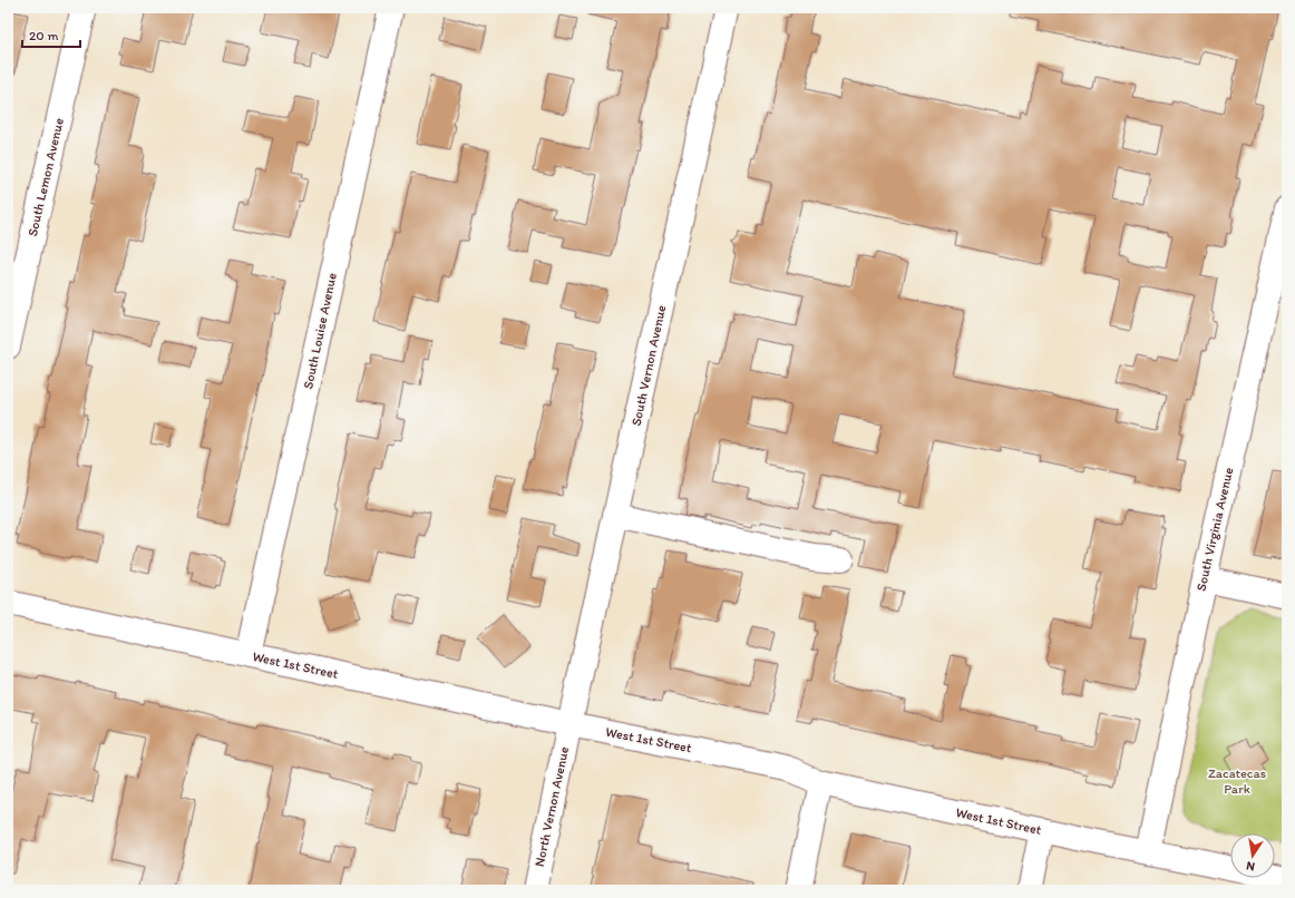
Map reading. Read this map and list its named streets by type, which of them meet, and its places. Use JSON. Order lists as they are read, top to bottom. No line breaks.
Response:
{"streets":{"street":["South Lemon Avenue","South Louise Avenue","South Vernon Avenue","South Virginia Avenue","West 1st Street","North Vernon Avenue"]},"crossings":[["South Louise Avenue","West 1st Street"],["South Vernon Avenue","West 1st Street"],["South Vernon Avenue","North Vernon Avenue"],["South Virginia Avenue","West 1st Street"],["West 1st Street","North Vernon Avenue"]],"parks":["Zacatecas Park"],"scale_bar":"20 m","north":"bottom"}
